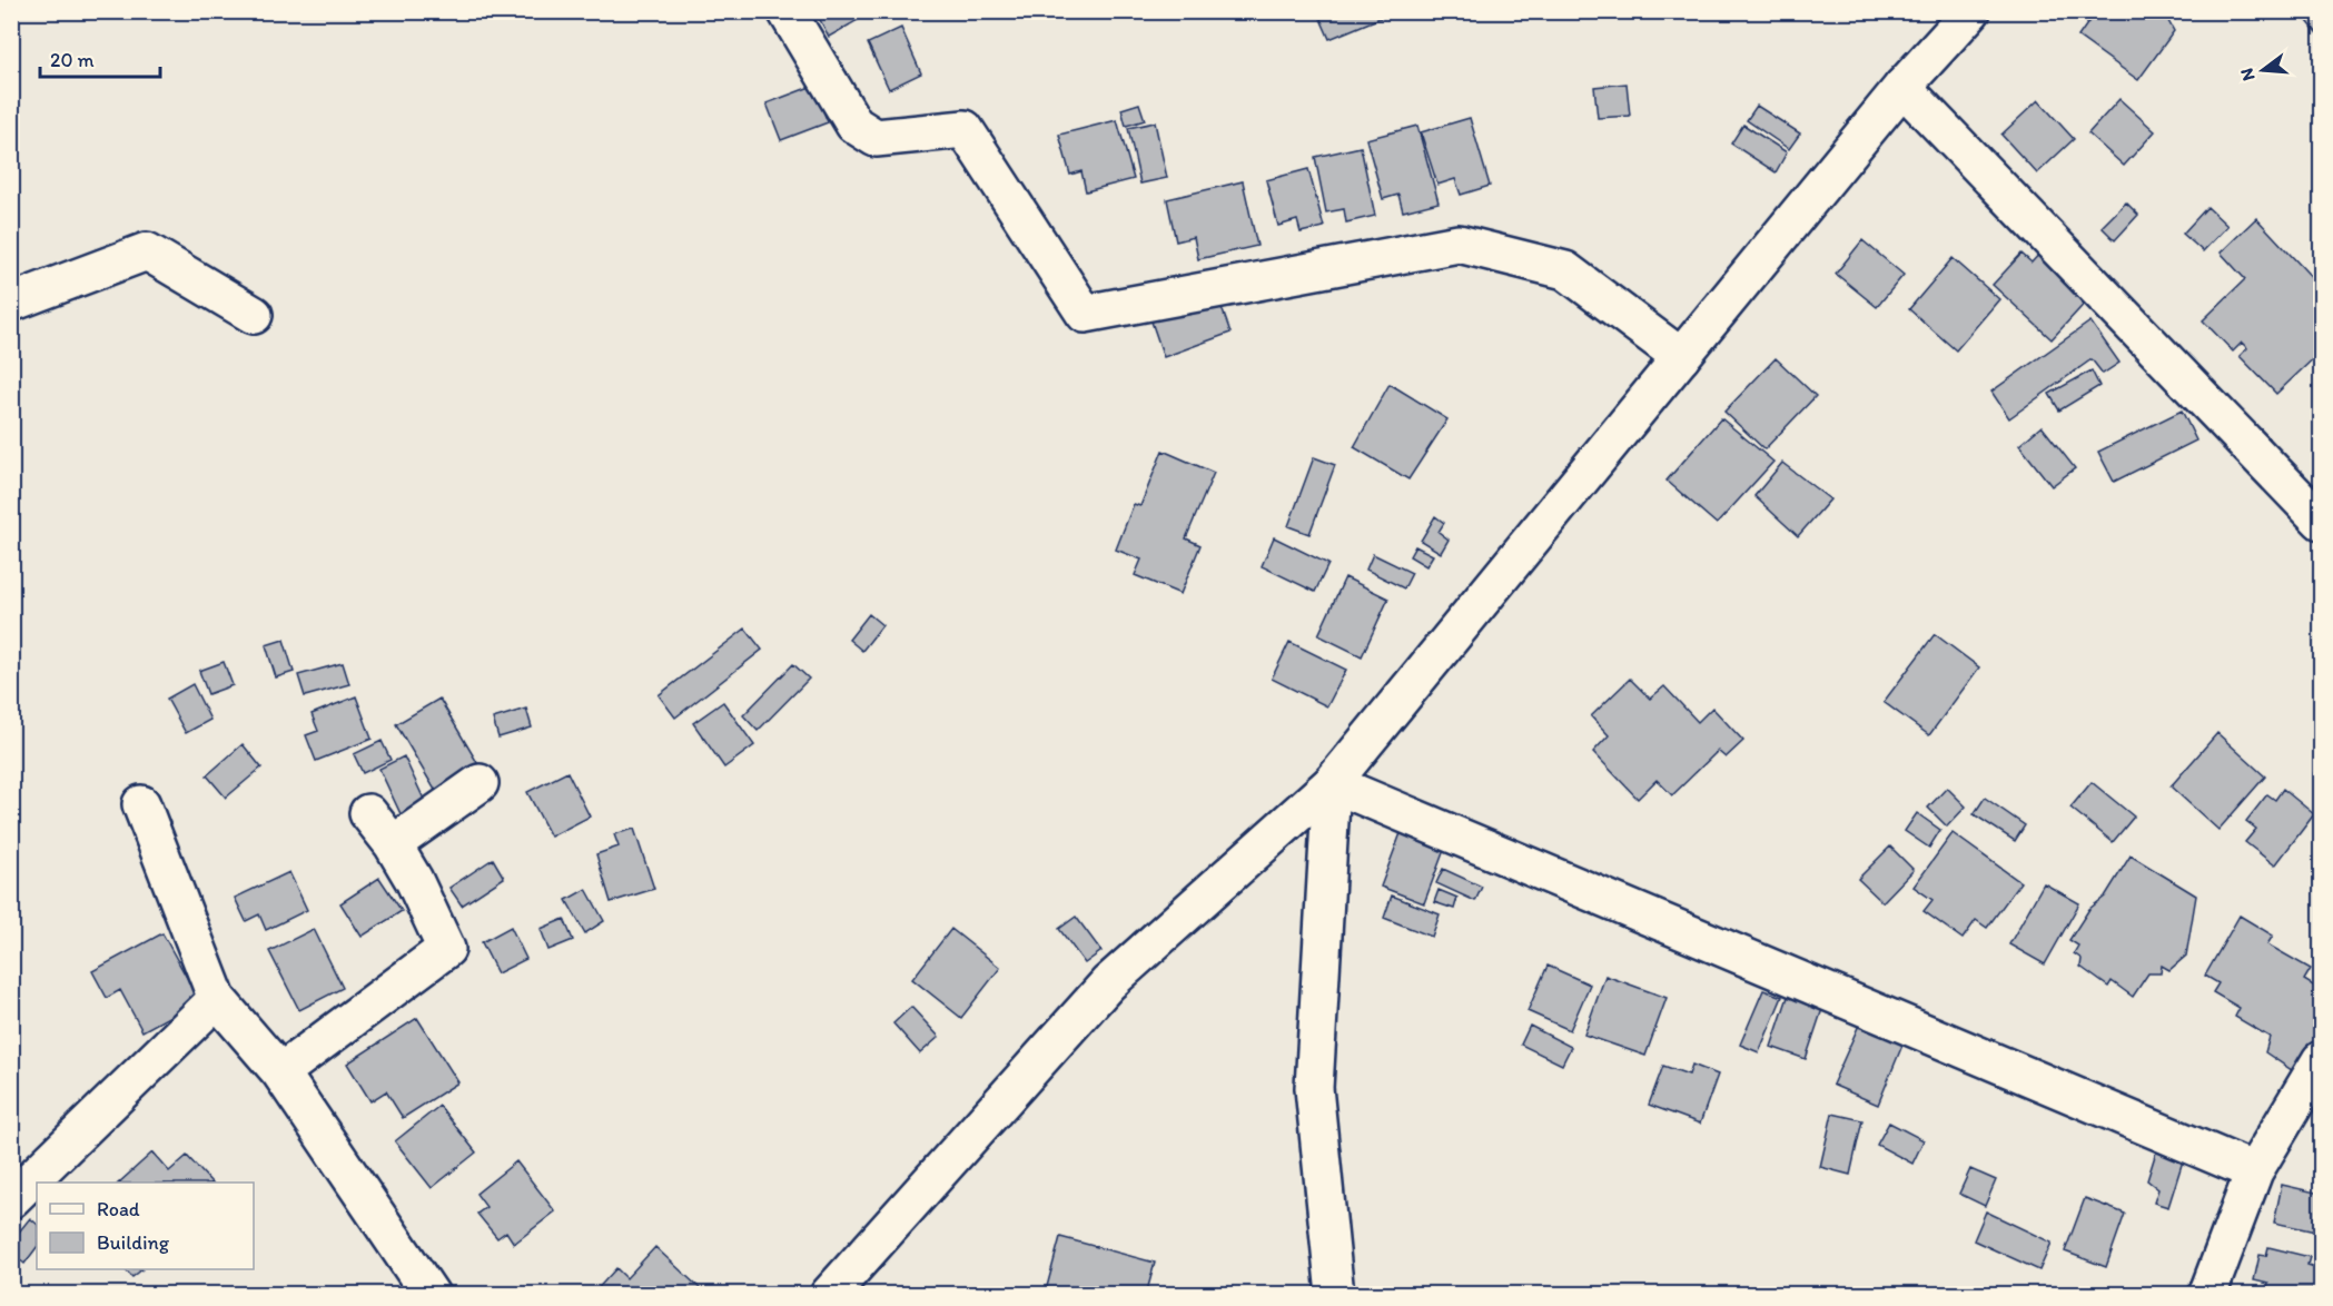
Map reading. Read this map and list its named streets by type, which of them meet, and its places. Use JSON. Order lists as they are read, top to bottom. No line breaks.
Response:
{"legend":["Road","Building"],"scale_bar":"20 m","north":"left"}
